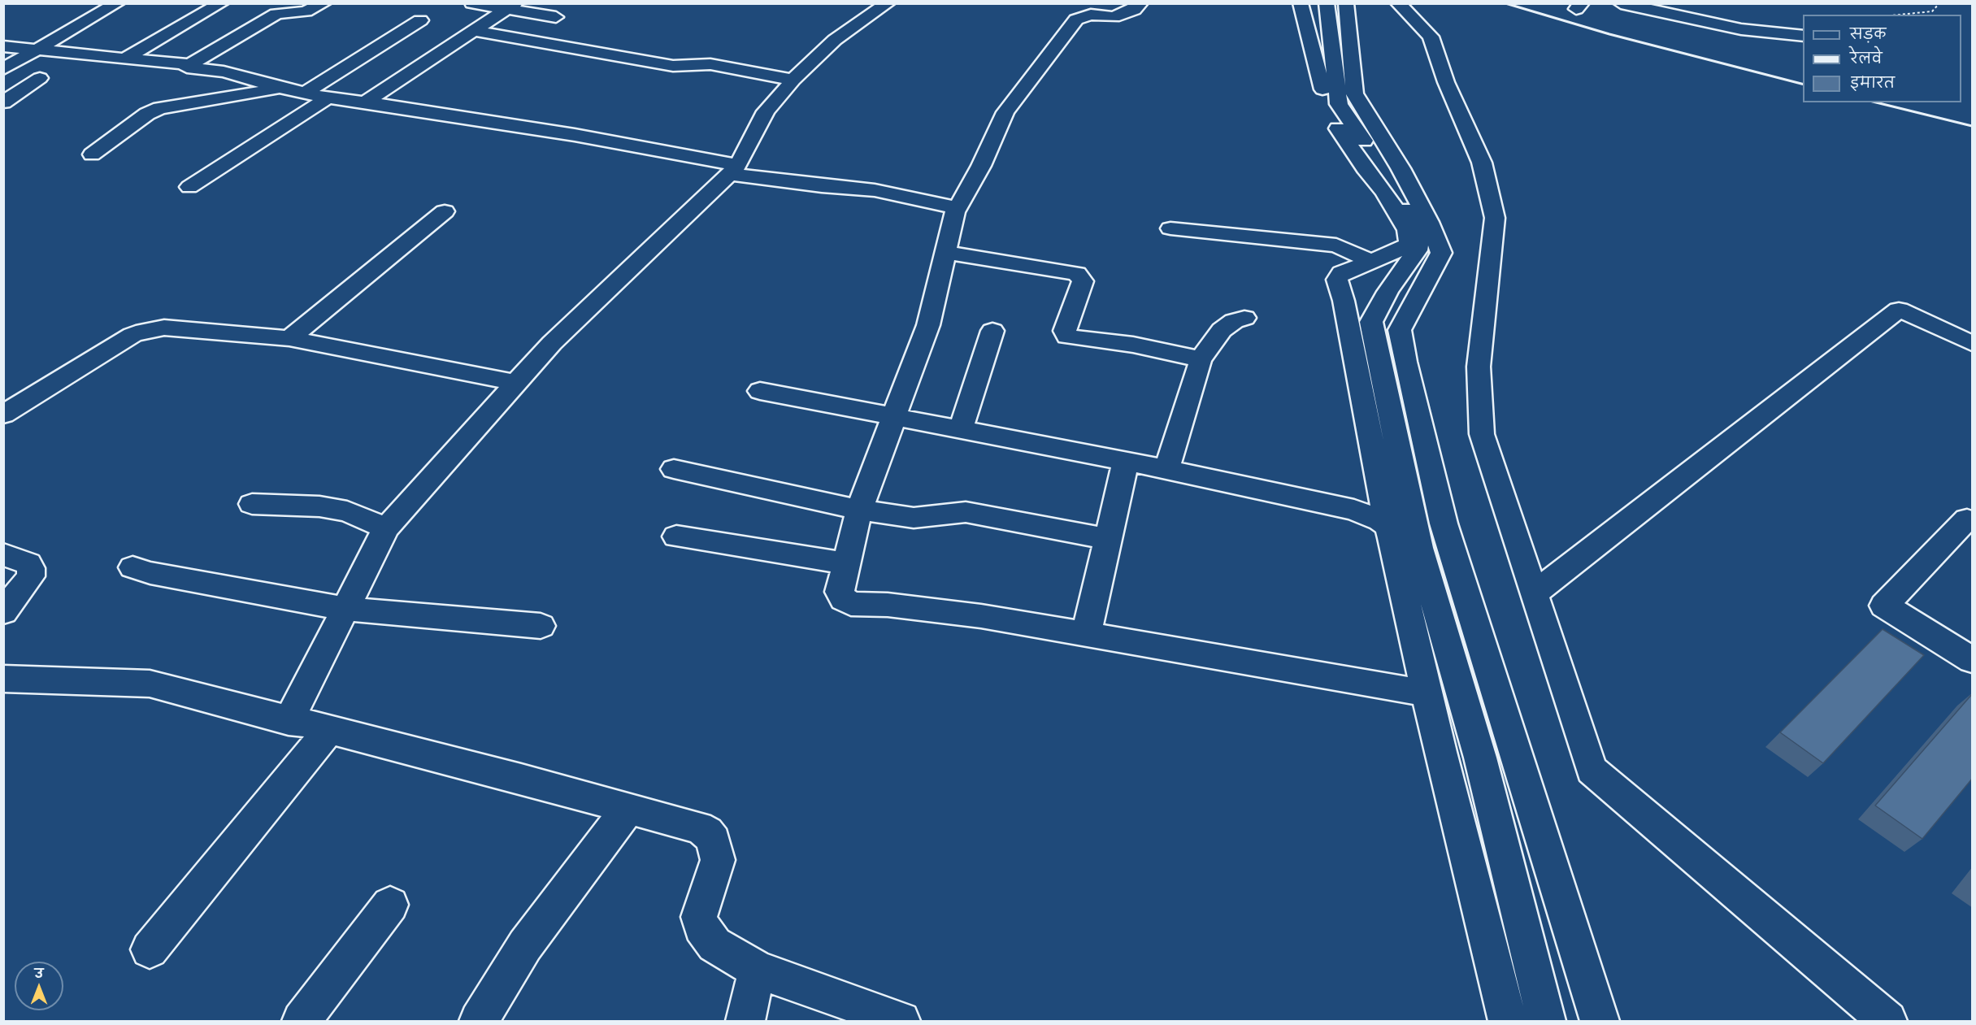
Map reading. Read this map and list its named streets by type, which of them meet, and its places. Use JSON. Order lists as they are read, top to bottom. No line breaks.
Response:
{"legend":["सड़क","रेलवे","इमारत"],"north":"top"}
